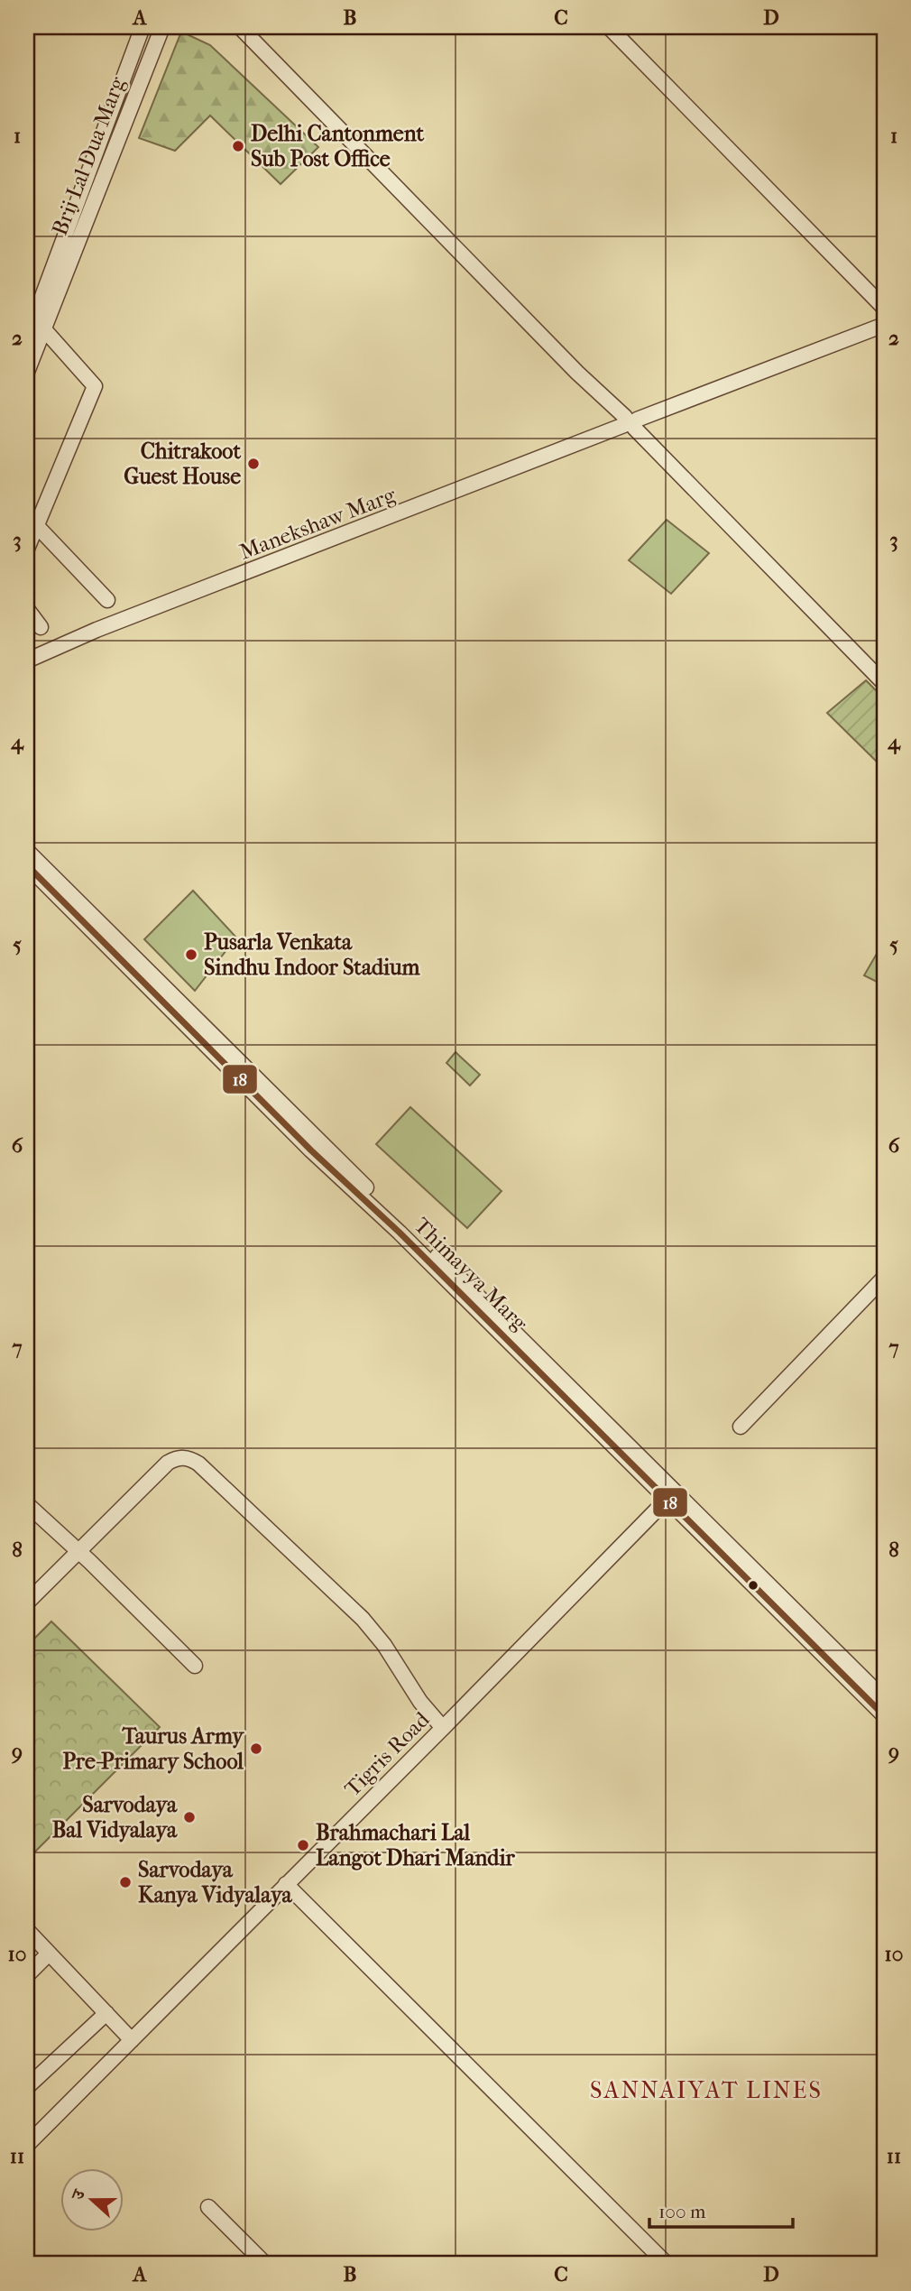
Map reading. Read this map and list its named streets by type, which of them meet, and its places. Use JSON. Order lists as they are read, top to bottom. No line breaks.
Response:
{"streets":{"street":["Brij Lal Dua Marg","Manekshaw Marg","Thimayya Marg","Tigris Road"]},"crossings":[["Thimayya Marg","Tigris Road"]],"districts":["SANNAIYAT LINES"],"places":["Delhi Cantonment Sub Post Office","Chitrakoot Guest House","Pusarla Venkata Sindhu Indoor Stadium","Taurus Army Pre-Primary School","Sarvodaya Bal Vidyalaya","Brahmachari Lal Langot Dhari Mandir","Sarvodaya Kanya Vidyalaya"],"lines":["transit line 18"],"scale_bar":"100 m","north":"left","grid":{"columns":["A","B","C","D"],"rows":["1","2","3","4","5","6","7","8","9","10","11"]}}
